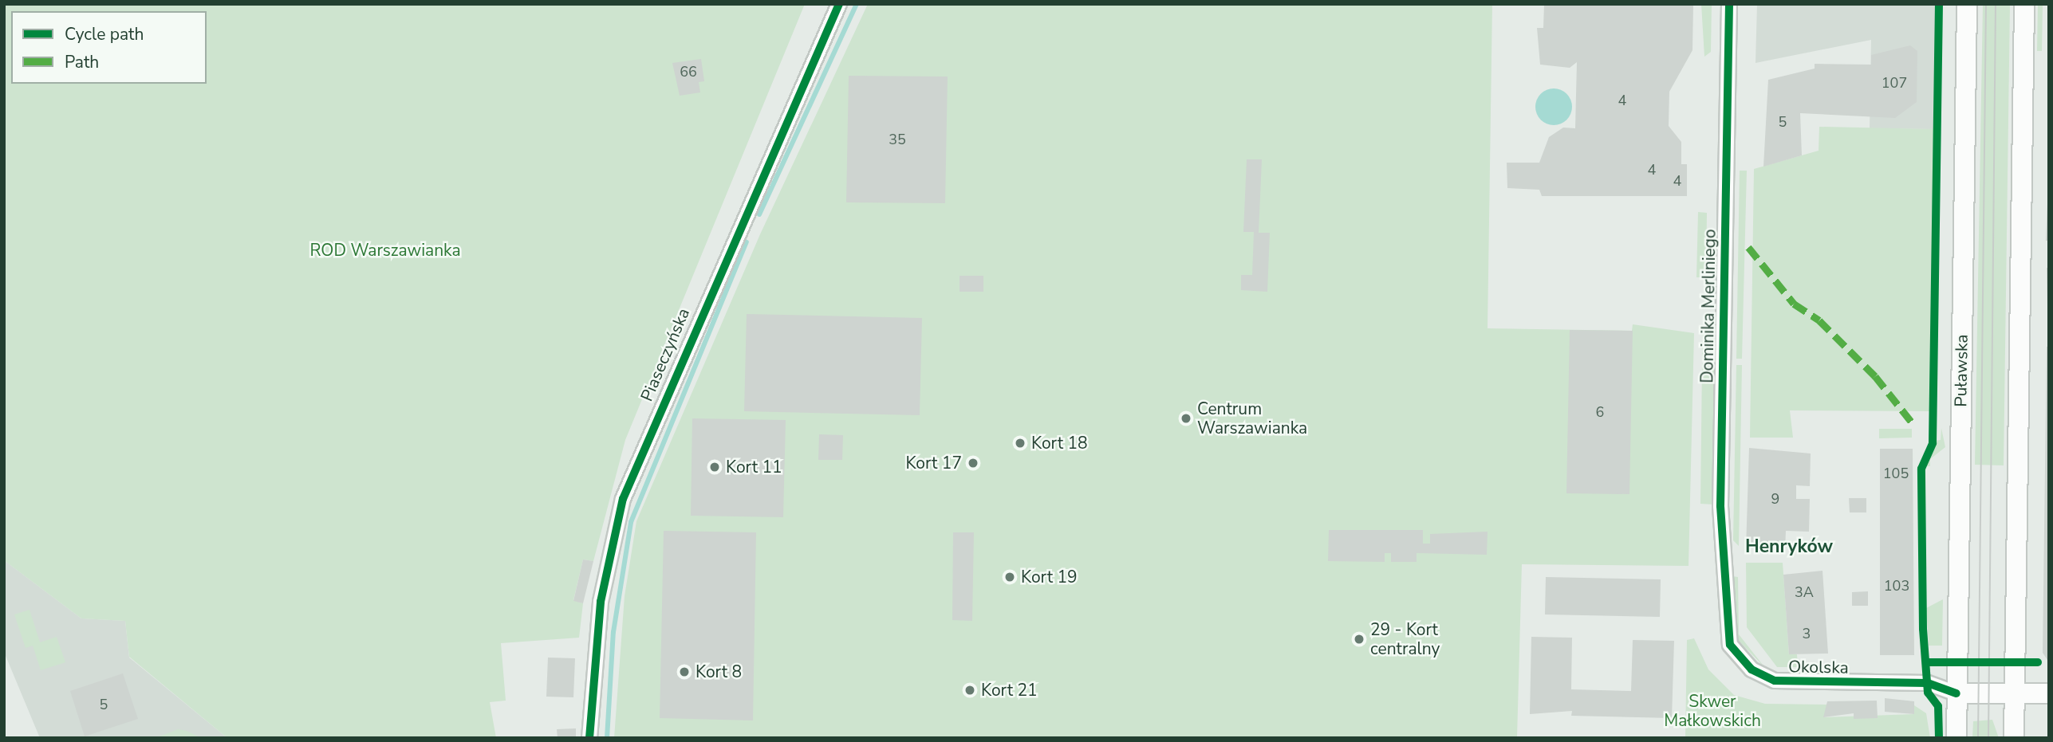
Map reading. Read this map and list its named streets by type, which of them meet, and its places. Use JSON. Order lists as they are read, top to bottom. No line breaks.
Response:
{"streets":{"main road":["Puławska"],"street":["Dominika Merliniego","Piaseczyńska","Okolska"]},"crossings":[["Dominika Merliniego","Okolska"],["Puławska","Okolska"]],"districts":["Henryków"],"parks":["ROD Warszawianka","Skwer Małkowskich"],"places":["Centrum Warszawianka","Kort 18","Kort 17","Kort 11","Kort 19","29 - Kort centralny","Kort 8","Kort 21"],"house_numbers":["66","107","4","5","35","4","4","6","105","9","103","3A","3","5"],"legend":["Cycle path","Path"]}
